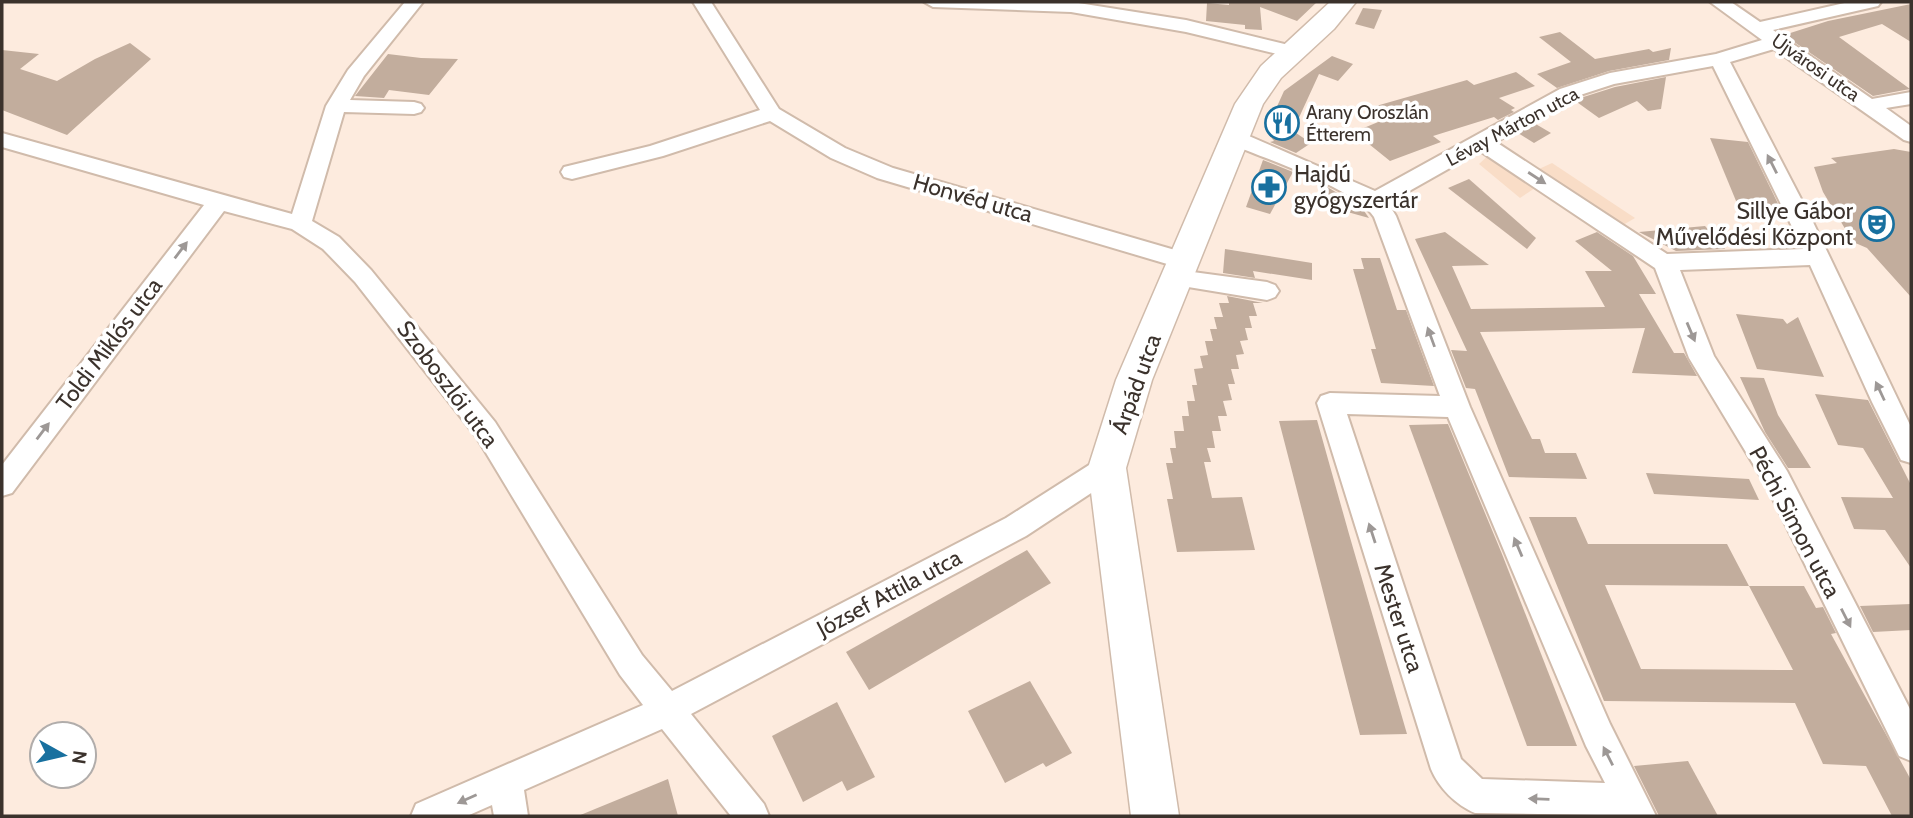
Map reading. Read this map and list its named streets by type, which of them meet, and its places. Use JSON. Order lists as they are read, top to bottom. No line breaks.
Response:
{"streets":{"street":["Újvárosi utca","Lévay Márton utca","Honvéd utca","Toldi Miklós utca","Szoboszlói utca","Árpád utca","Péchi Simon utca","József Attila utca","Mester utca"]},"crossings":[["Újvárosi utca","Lévay Márton utca"],["Lévay Márton utca","Mester utca"],["Honvéd utca","Árpád utca"],["Toldi Miklós utca","Szoboszlói utca"],["Szoboszlói utca","József Attila utca"],["Árpád utca","József Attila utca"]],"one_way":["Toldi Miklós utca","Mester utca"],"places":{"restaurant":["Arany Oroszlán Étterem"],"pharmacy":["Hajdú gyógyszertár"],"theatre":["Sillye Gábor Művelődési Központ"]},"north":"right"}
